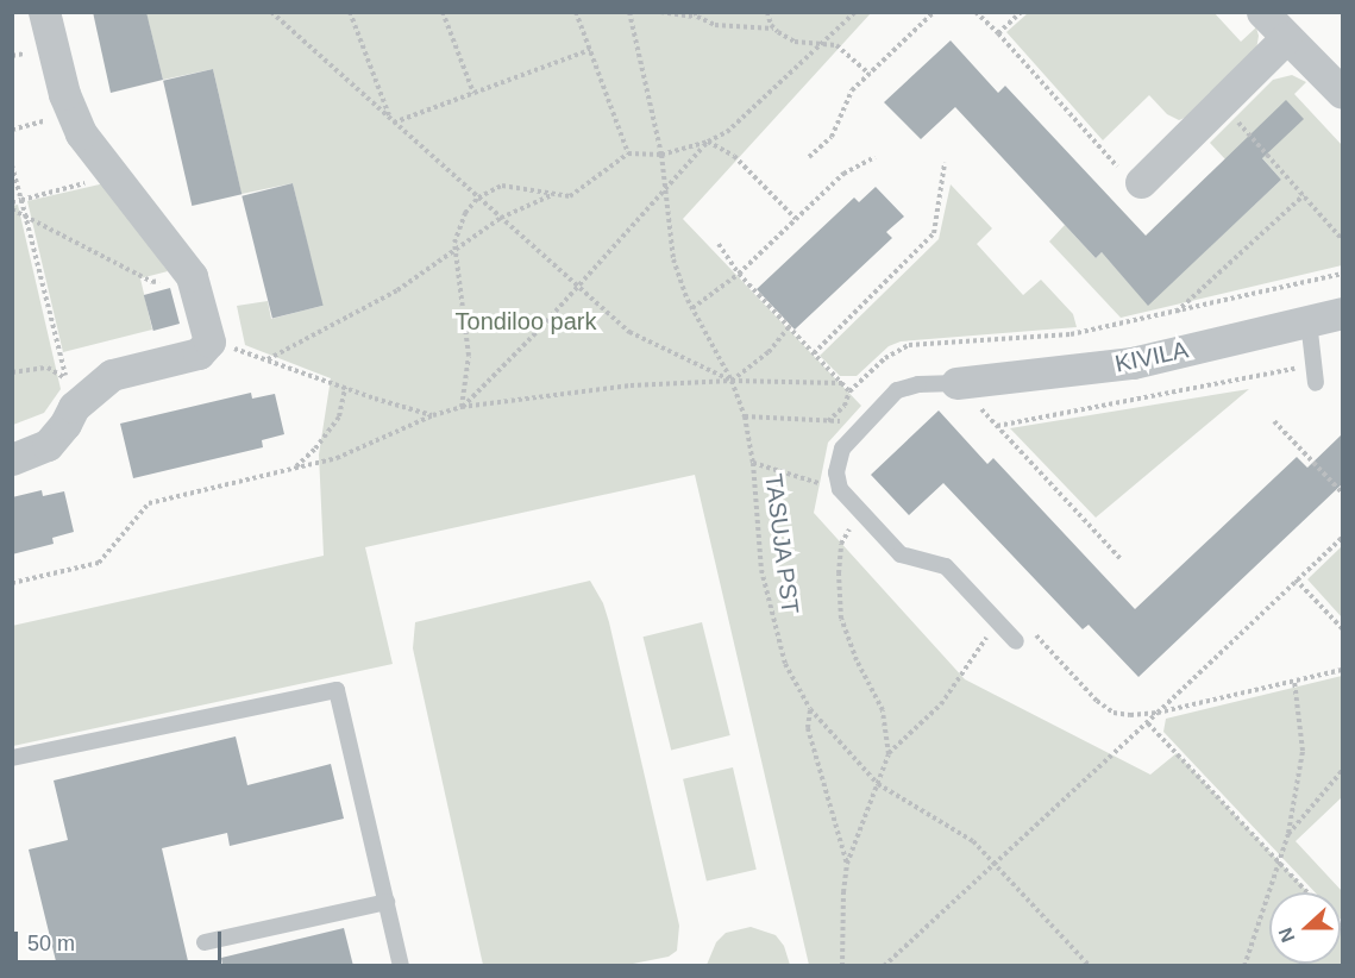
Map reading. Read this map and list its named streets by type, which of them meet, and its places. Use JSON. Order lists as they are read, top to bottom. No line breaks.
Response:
{"streets":{"street":["KIVILA"],"path":["TASUJA PST"]},"parks":["Tondiloo park"],"scale_bar":"50 m","north":"left"}
